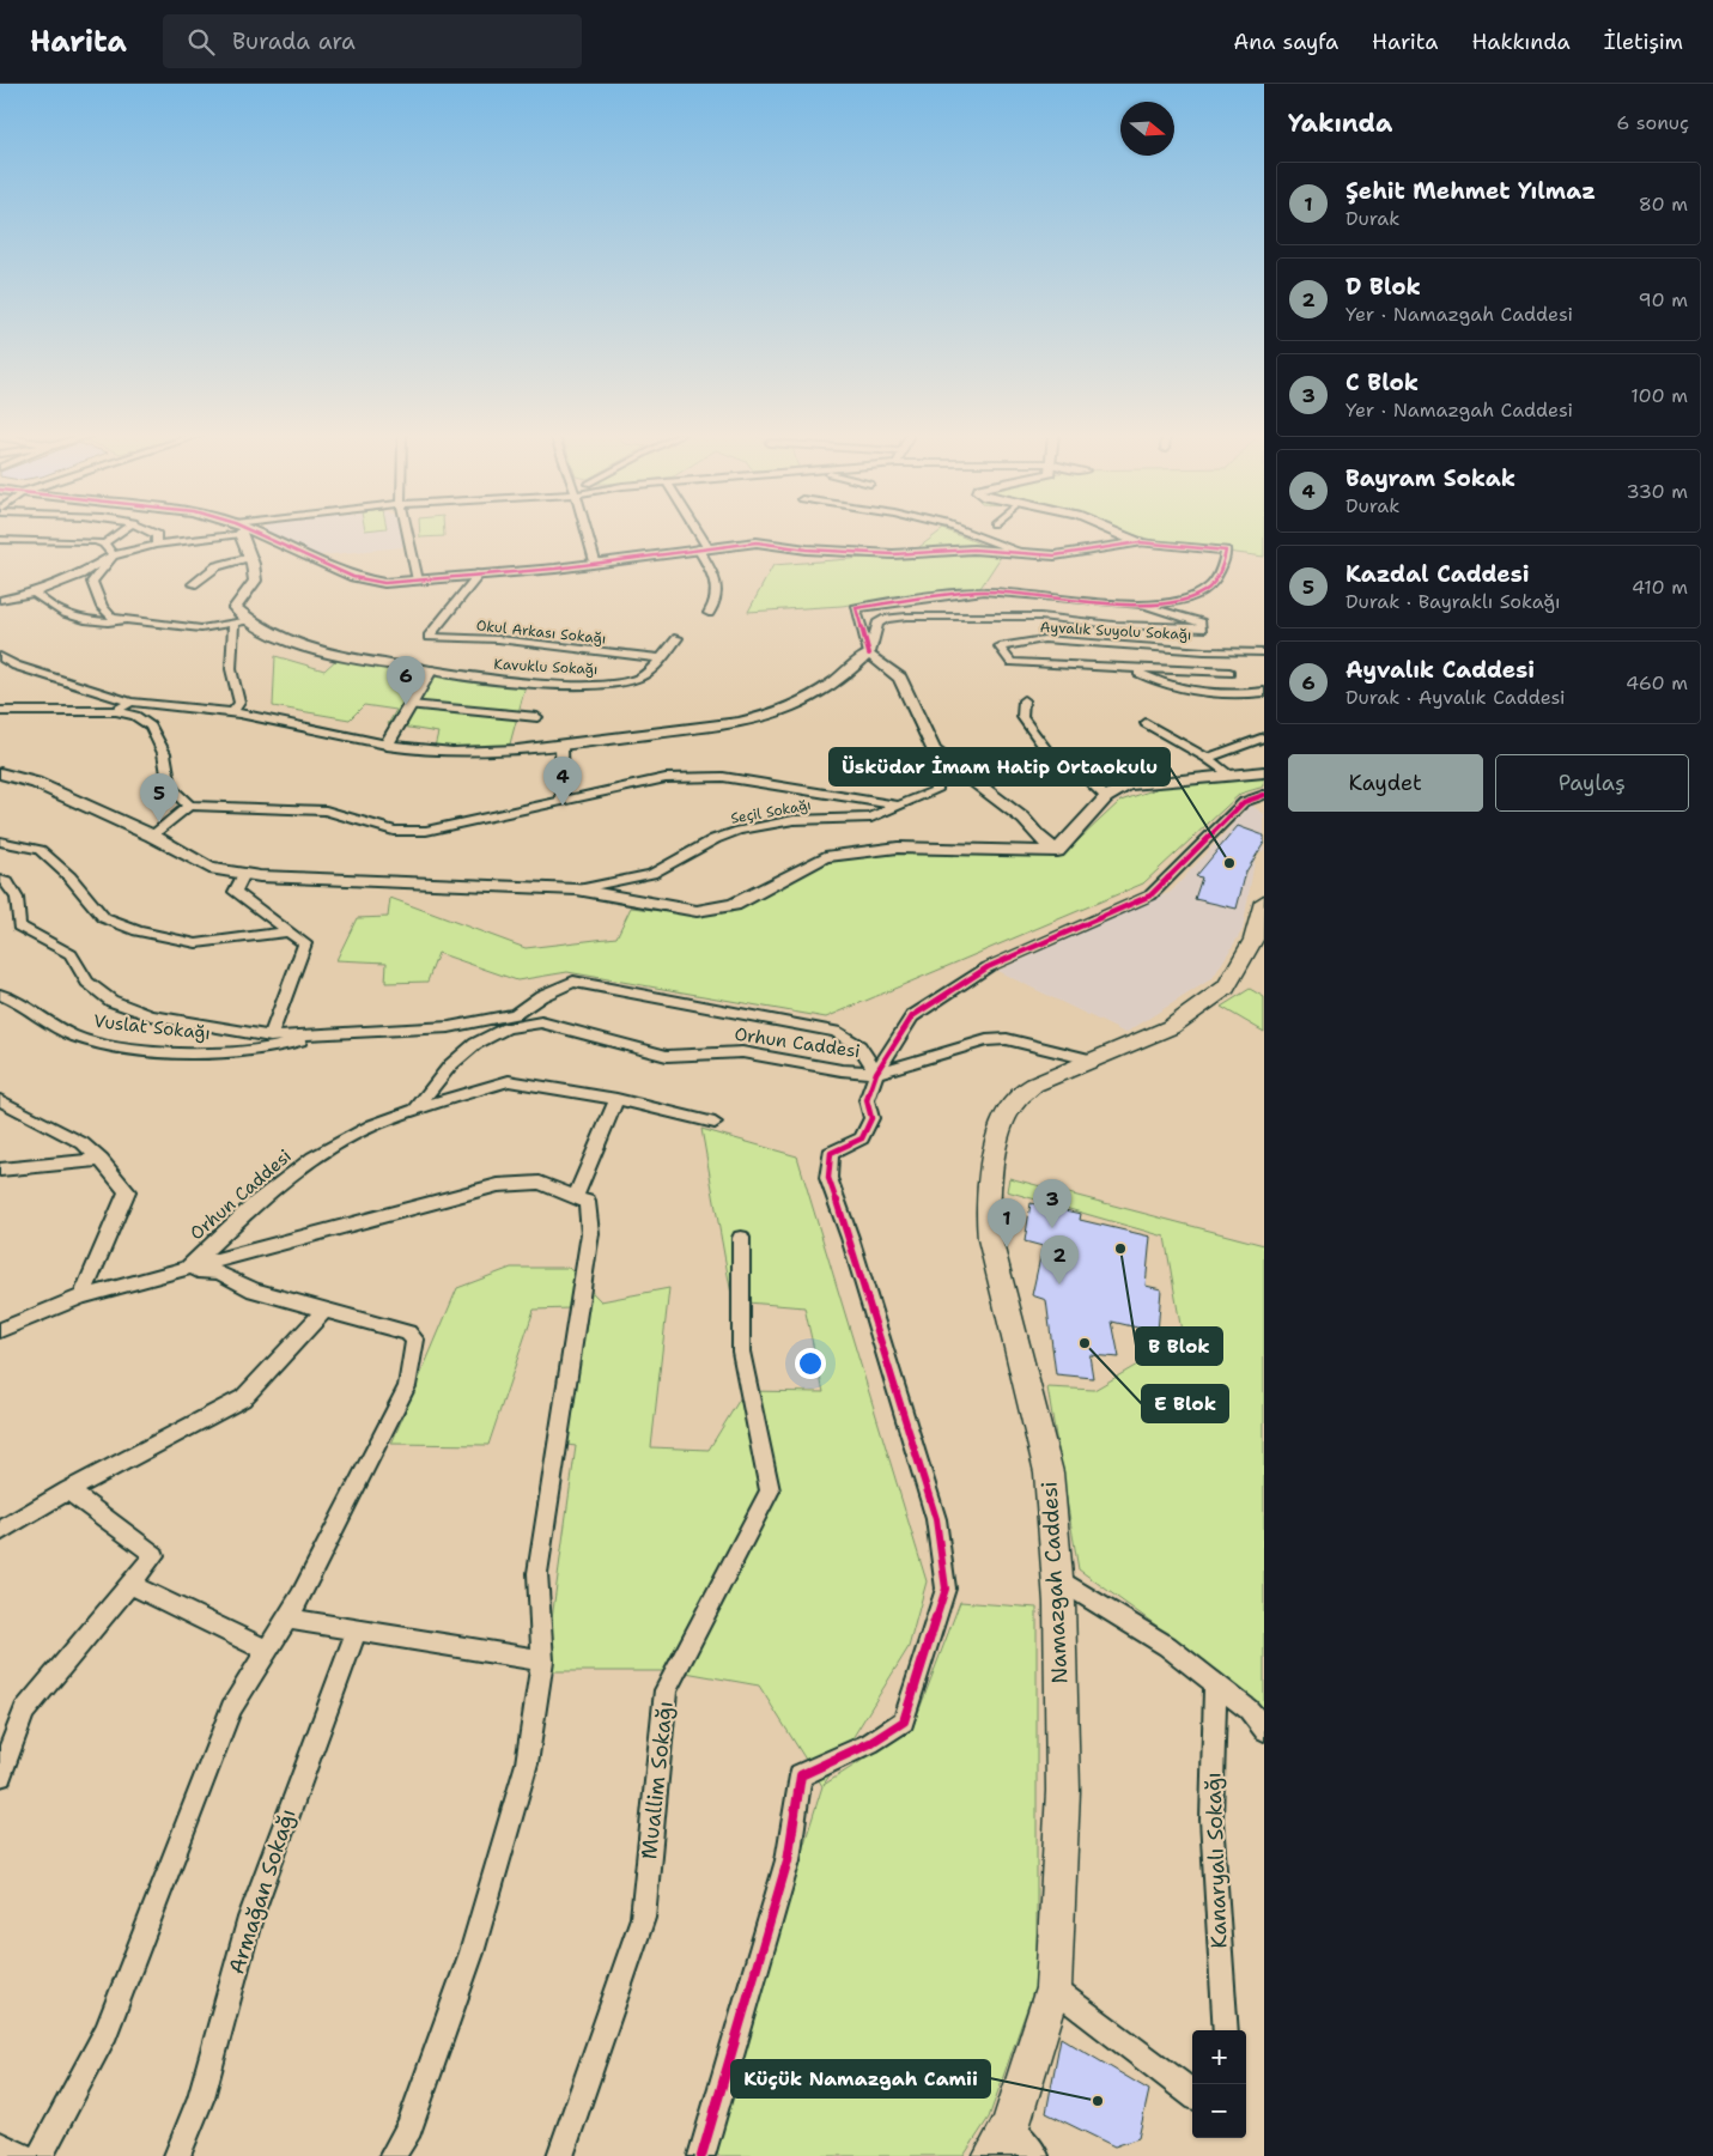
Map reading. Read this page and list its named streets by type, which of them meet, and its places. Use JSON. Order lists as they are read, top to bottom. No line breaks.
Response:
{"streets":{"main road":["Namazgah Caddesi"],"street":["Ayvalık Suyolu Sokağı","Okul Arkası Sokağı","Kavuklu Sokağı","Seçil Sokağı","Vuslat Sokağı","Orhun Caddesi","Muallim Sokağı","Kanaryalı Sokağı","Armağan Sokağı"]},"crossings":[["Okul Arkası Sokağı","Kavuklu Sokağı"],["Orhun Caddesi","Namazgah Caddesi"]],"places":["Üsküdar İmam Hatip Ortaokulu","B Blok","E Blok","Küçük Namazgah Camii"],"north":"right","page":{"header":"Harita","search":"Burada ara","nav":["Ana sayfa","Harita","Hakkında","İletişim"],"heading":["Yakında","6 sonuç"],"list":[{"mark":"1","name":"Şehit Mehmet Yılmaz","note":"Durak","value":"80 m"},{"mark":"2","name":"D Blok","note":"Yer · Namazgah Caddesi","value":"90 m"},{"mark":"3","name":"C Blok","note":"Yer · Namazgah Caddesi","value":"100 m"},{"mark":"4","name":"Bayram Sokak","note":"Durak","value":"330 m"},{"mark":"5","name":"Kazdal Caddesi","note":"Durak · Bayraklı Sokağı","value":"410 m"},{"mark":"6","name":"Ayvalık Caddesi","note":"Durak · Ayvalık Caddesi","value":"460 m"}],"pins":["6","4","5","3","1","2"],"buttons":["Kaydet","Paylaş"],"map_buttons":["+","−"]}}
